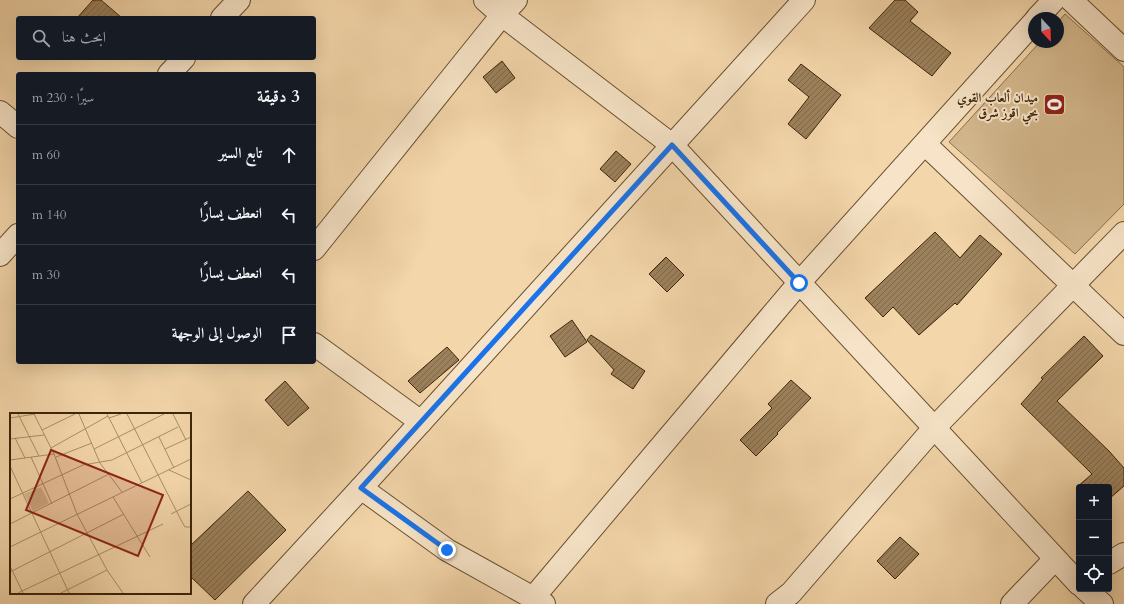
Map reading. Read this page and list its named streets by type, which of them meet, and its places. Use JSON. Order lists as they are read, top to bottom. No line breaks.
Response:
{"places":{"sports":["ميدان ألعاب القوي بحي اقوز شرق"]},"north":"bottom","page":{"search":"ابحث هنا","heading":["3 دقيقة","سيرًا · 230 m"],"list":[["تابع السير","60 m"],["انعطف يسارًا","140 m"],["انعطف يسارًا","30 m"],"الوصول إلى الوجهة"],"map_buttons":["+","−"]}}
